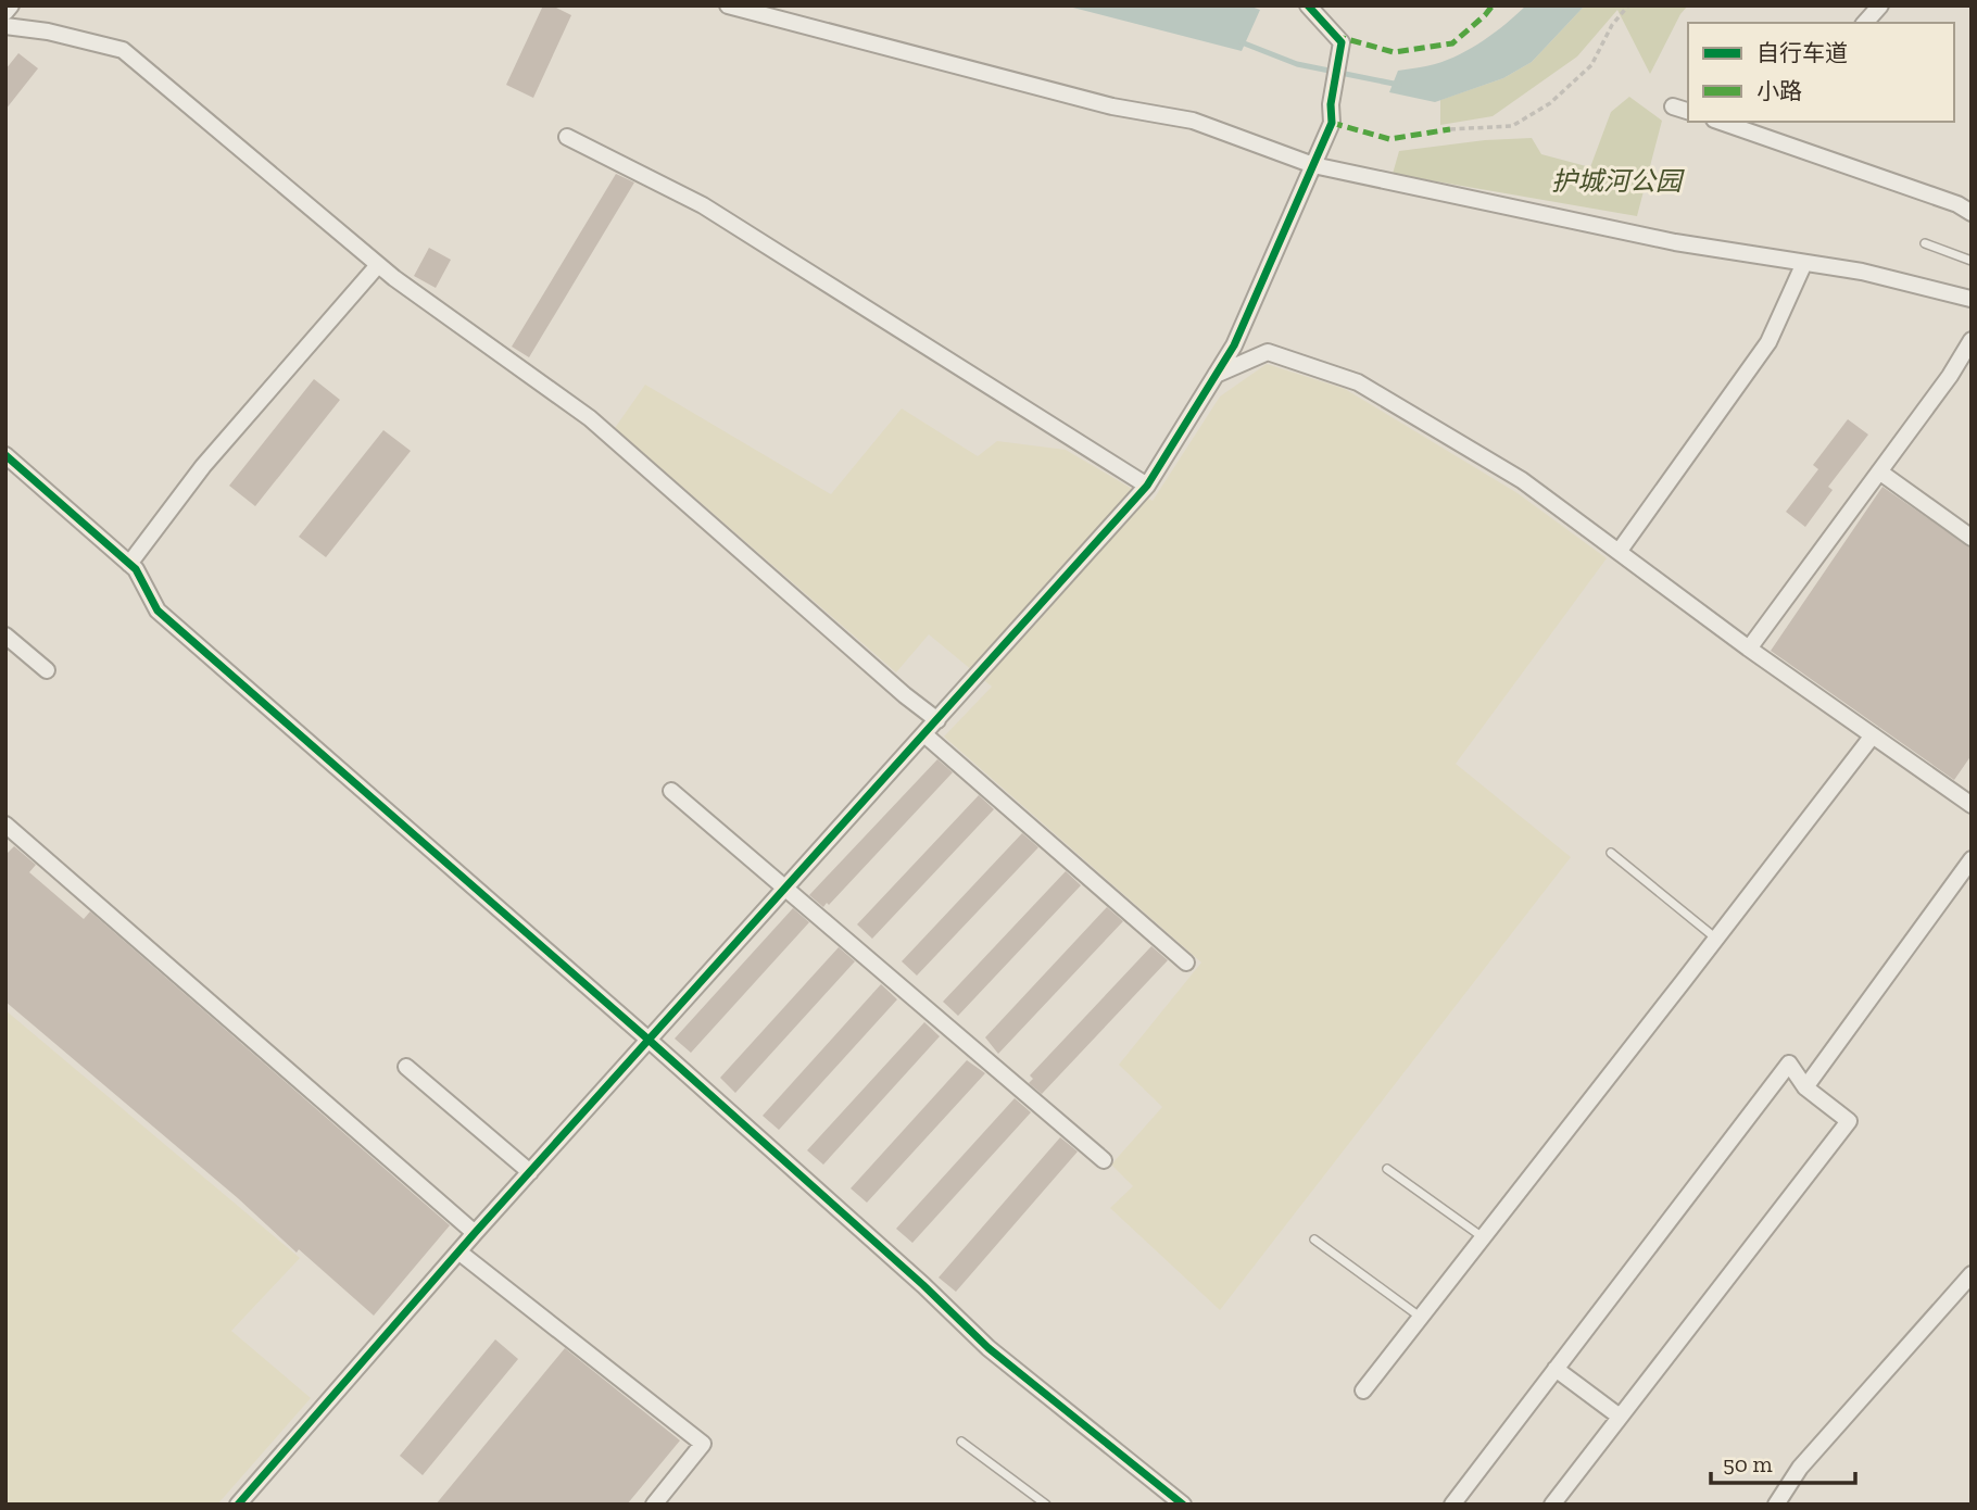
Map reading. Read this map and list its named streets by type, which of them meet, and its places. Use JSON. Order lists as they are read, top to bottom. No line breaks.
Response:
{"parks":["护城河公园"],"legend":["自行车道","小路"],"scale_bar":"50 m"}
